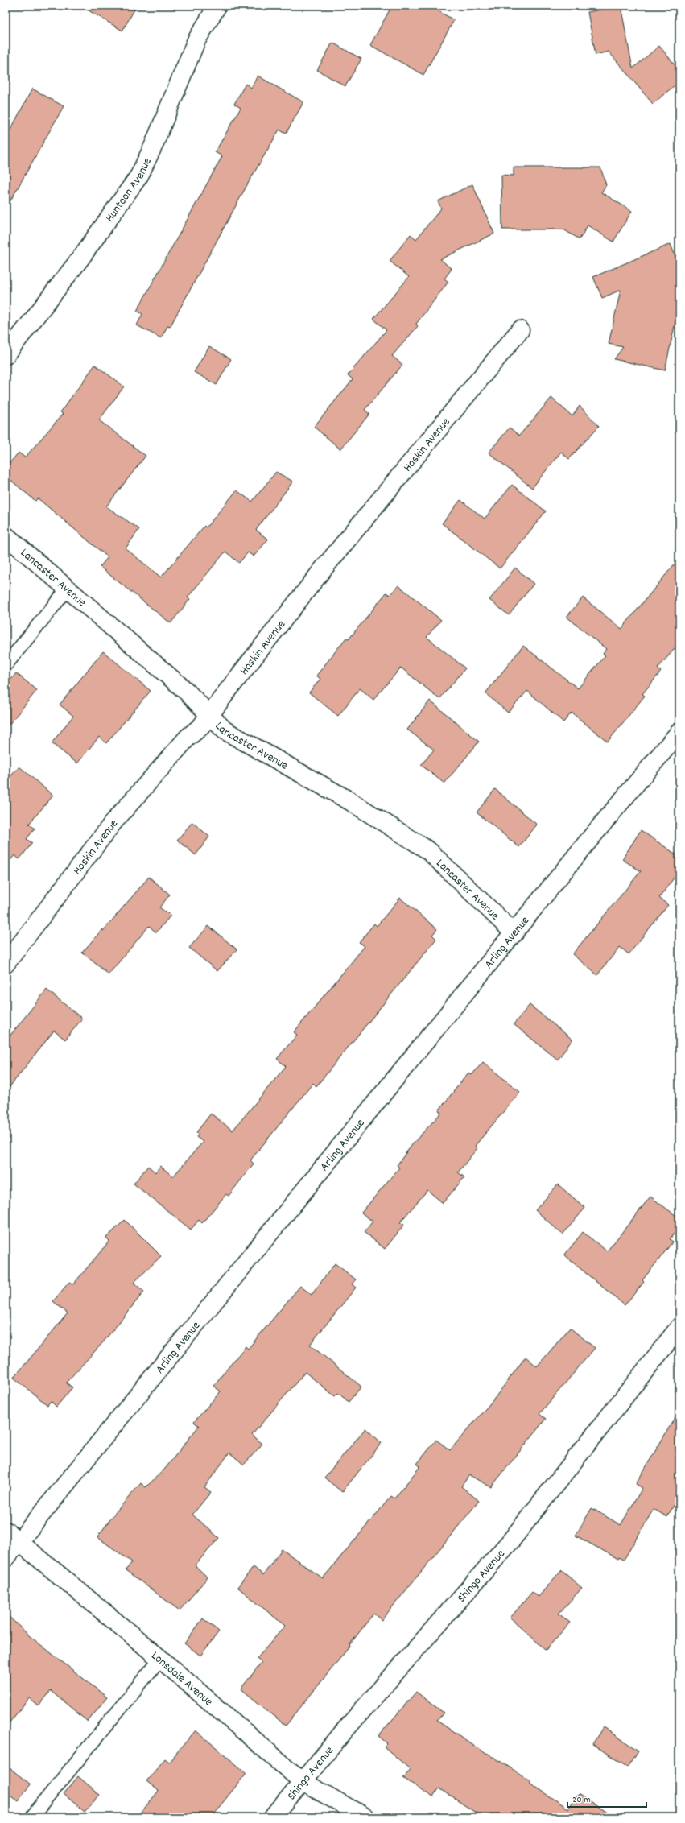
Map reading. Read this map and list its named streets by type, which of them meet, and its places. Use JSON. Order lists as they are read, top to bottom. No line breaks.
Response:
{"streets":{"street":["Huntoon Avenue","Haskin Avenue","Lancaster Avenue","Arling Avenue","Shingo Avenue","Lonsdale Avenue"]},"crossings":[["Haskin Avenue","Lancaster Avenue"],["Lancaster Avenue","Arling Avenue"],["Arling Avenue","Lonsdale Avenue"],["Shingo Avenue","Lonsdale Avenue"]],"scale_bar":"20 m"}
